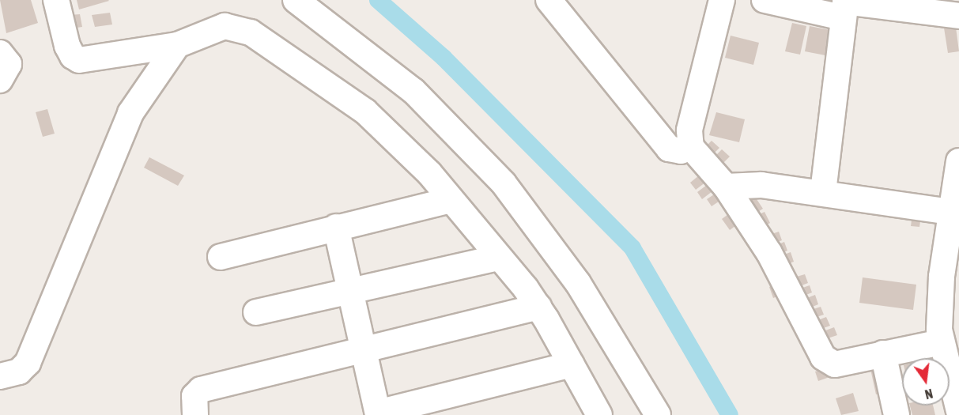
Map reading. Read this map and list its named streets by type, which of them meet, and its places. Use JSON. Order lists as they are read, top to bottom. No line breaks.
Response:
{"north":"bottom"}
